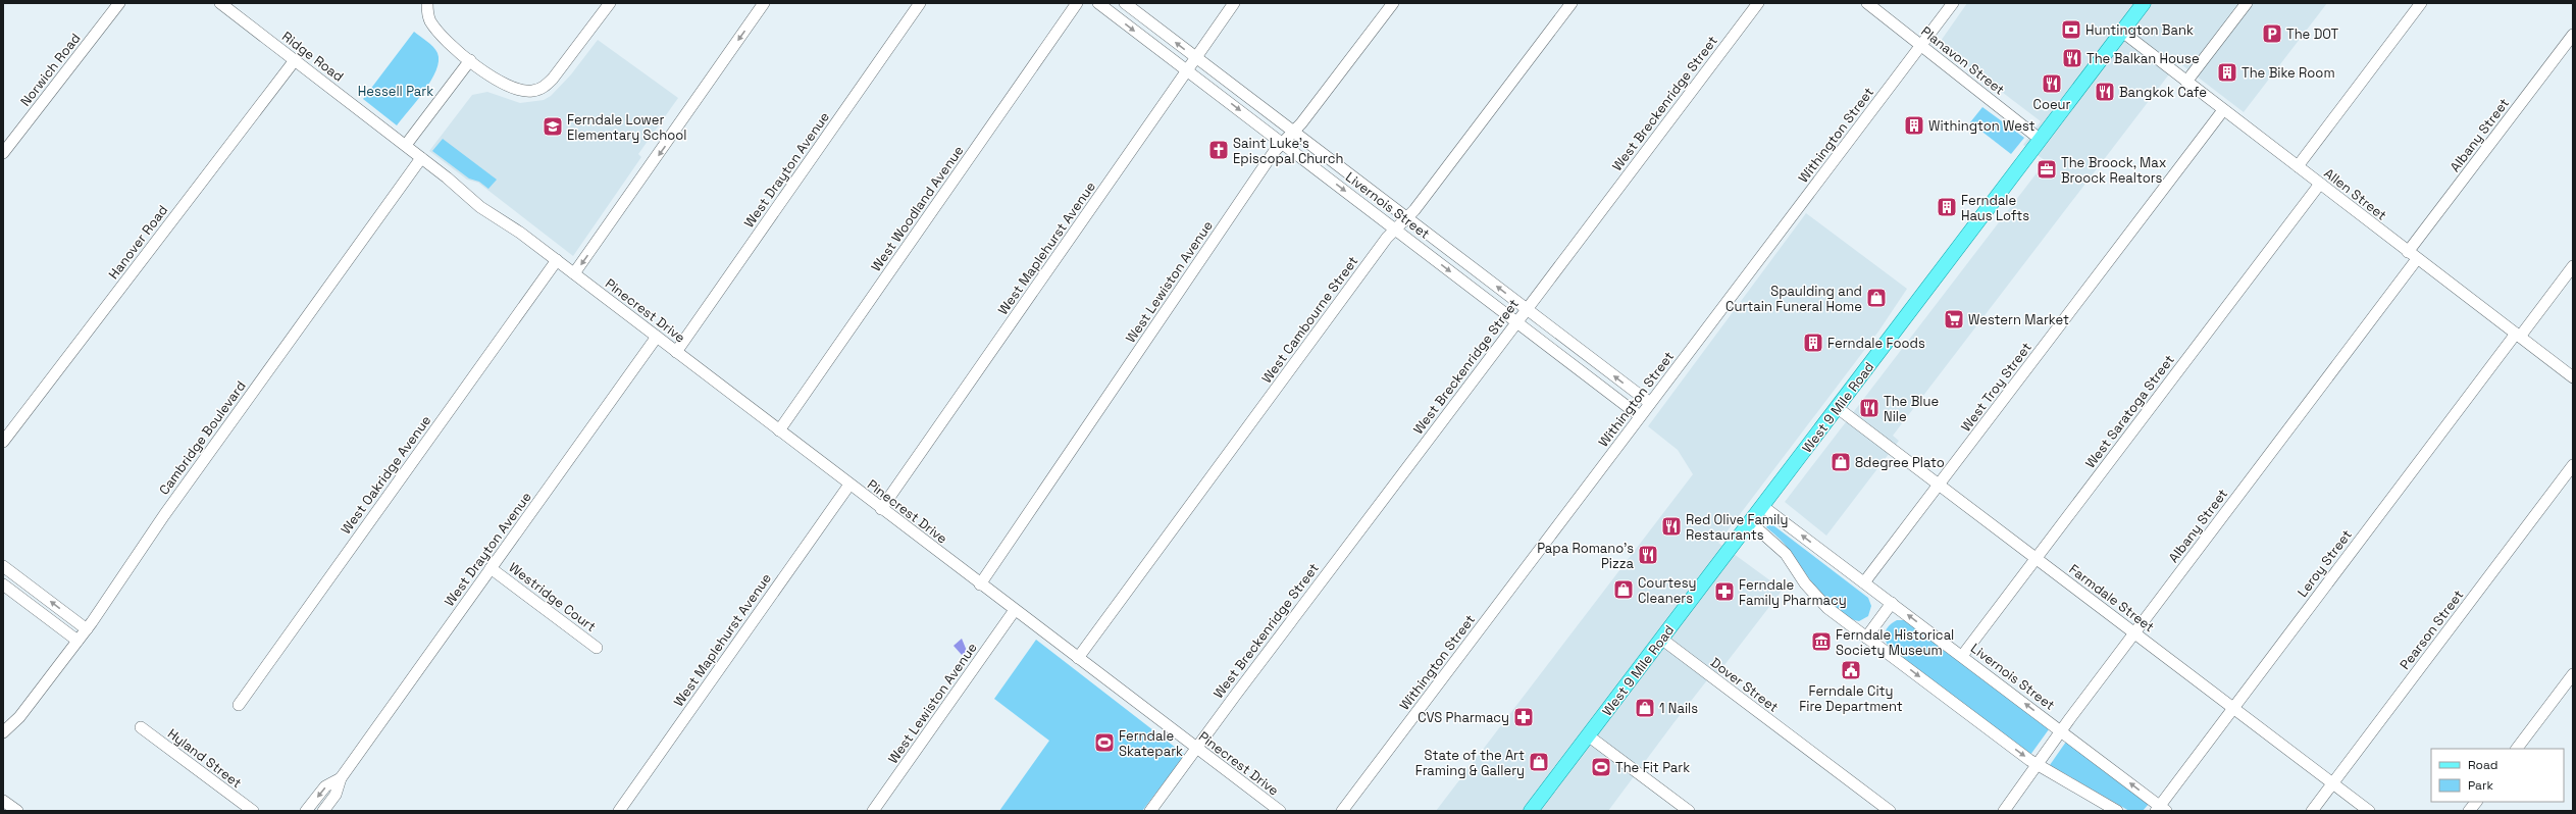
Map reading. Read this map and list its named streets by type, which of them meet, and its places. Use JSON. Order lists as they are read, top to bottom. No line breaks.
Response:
{"streets":{"main road":["West 9 Mile Road"],"street":["Ridge Road","Planavon Street","Norwich Road","West Breckenridge Street","Withington Street","Albany Street","West Drayton Avenue","Allen Street","Livernois Street","West Woodland Avenue","Hanover Road","West Maplehurst Avenue","West Lewiston Avenue","Pinecrest Drive","West Cambourne Street","West Troy Street","West Saratoga Street","Cambridge Boulevard","West Oakridge Avenue","Leroy Street","Westridge Court","Farmdale Street","Pearson Street","Dover Street","Hyland Street"]},"crossings":[["Ridge Road","Hanover Road"],["Ridge Road","Pinecrest Drive"],["Ridge Road","Cambridge Boulevard"],["Planavon Street","Withington Street"],["Planavon Street","West 9 Mile Road"],["West Breckenridge Street","Livernois Street"],["West Breckenridge Street","Pinecrest Drive"],["Withington Street","Livernois Street"],["Albany Street","Allen Street"],["Albany Street","Livernois Street"],["Albany Street","Farmdale Street"],["West Drayton Avenue","Pinecrest Drive"],["West Drayton Avenue","Westridge Court"],["Allen Street","West Troy Street"],["Allen Street","West 9 Mile Road"],["Allen Street","West Saratoga Street"],["Allen Street","Leroy Street"],["Livernois Street","West Maplehurst Avenue"],["Livernois Street","West Lewiston Avenue"],["Livernois Street","West Cambourne Street"],["Livernois Street","West Troy Street"],["Livernois Street","West 9 Mile Road"],["Livernois Street","West Saratoga Street"],["Livernois Street","Leroy Street"],["West Woodland Avenue","Pinecrest Drive"],["West Maplehurst Avenue","Pinecrest Drive"],["West Lewiston Avenue","Pinecrest Drive"],["Pinecrest Drive","West Cambourne Street"],["Pinecrest Drive","West Oakridge Avenue"],["West Troy Street","Farmdale Street"],["West 9 Mile Road","Farmdale Street"],["West 9 Mile Road","Dover Street"],["West Saratoga Street","Farmdale Street"],["Leroy Street","Farmdale Street"],["Farmdale Street","Pearson Street"]],"parks":["Hessell Park"],"places":{"bank":["Huntington Bank"],"parking":["The DOT"],"restaurant":["The Balkan House","Coeur","Bangkok Cafe","The Blue Nile","Red Olive Family Restaurants","Papa Romano's Pizza"],"building":["The Bike Room","Withington West","Ferndale Haus Lofts","Ferndale Foods"],"school or university":["Ferndale Lower Elementary School"],"church":["Saint Luke's Episcopal Church"],"office":["The Broock, Max Broock Realtors"],"shop":["Spaulding and Curtain Funeral Home","8degree Plato","Courtesy Cleaners","1 Nails","State of the Art Framing & Gallery"],"supermarket":["Western Market"],"pharmacy":["Ferndale Family Pharmacy","CVS Pharmacy"],"museum":["Ferndale Historical Society Museum"],"public building":["Ferndale City Fire Department"],"sports":["Ferndale Skatepark","The Fit Park"]},"legend":["Road","Park"]}
